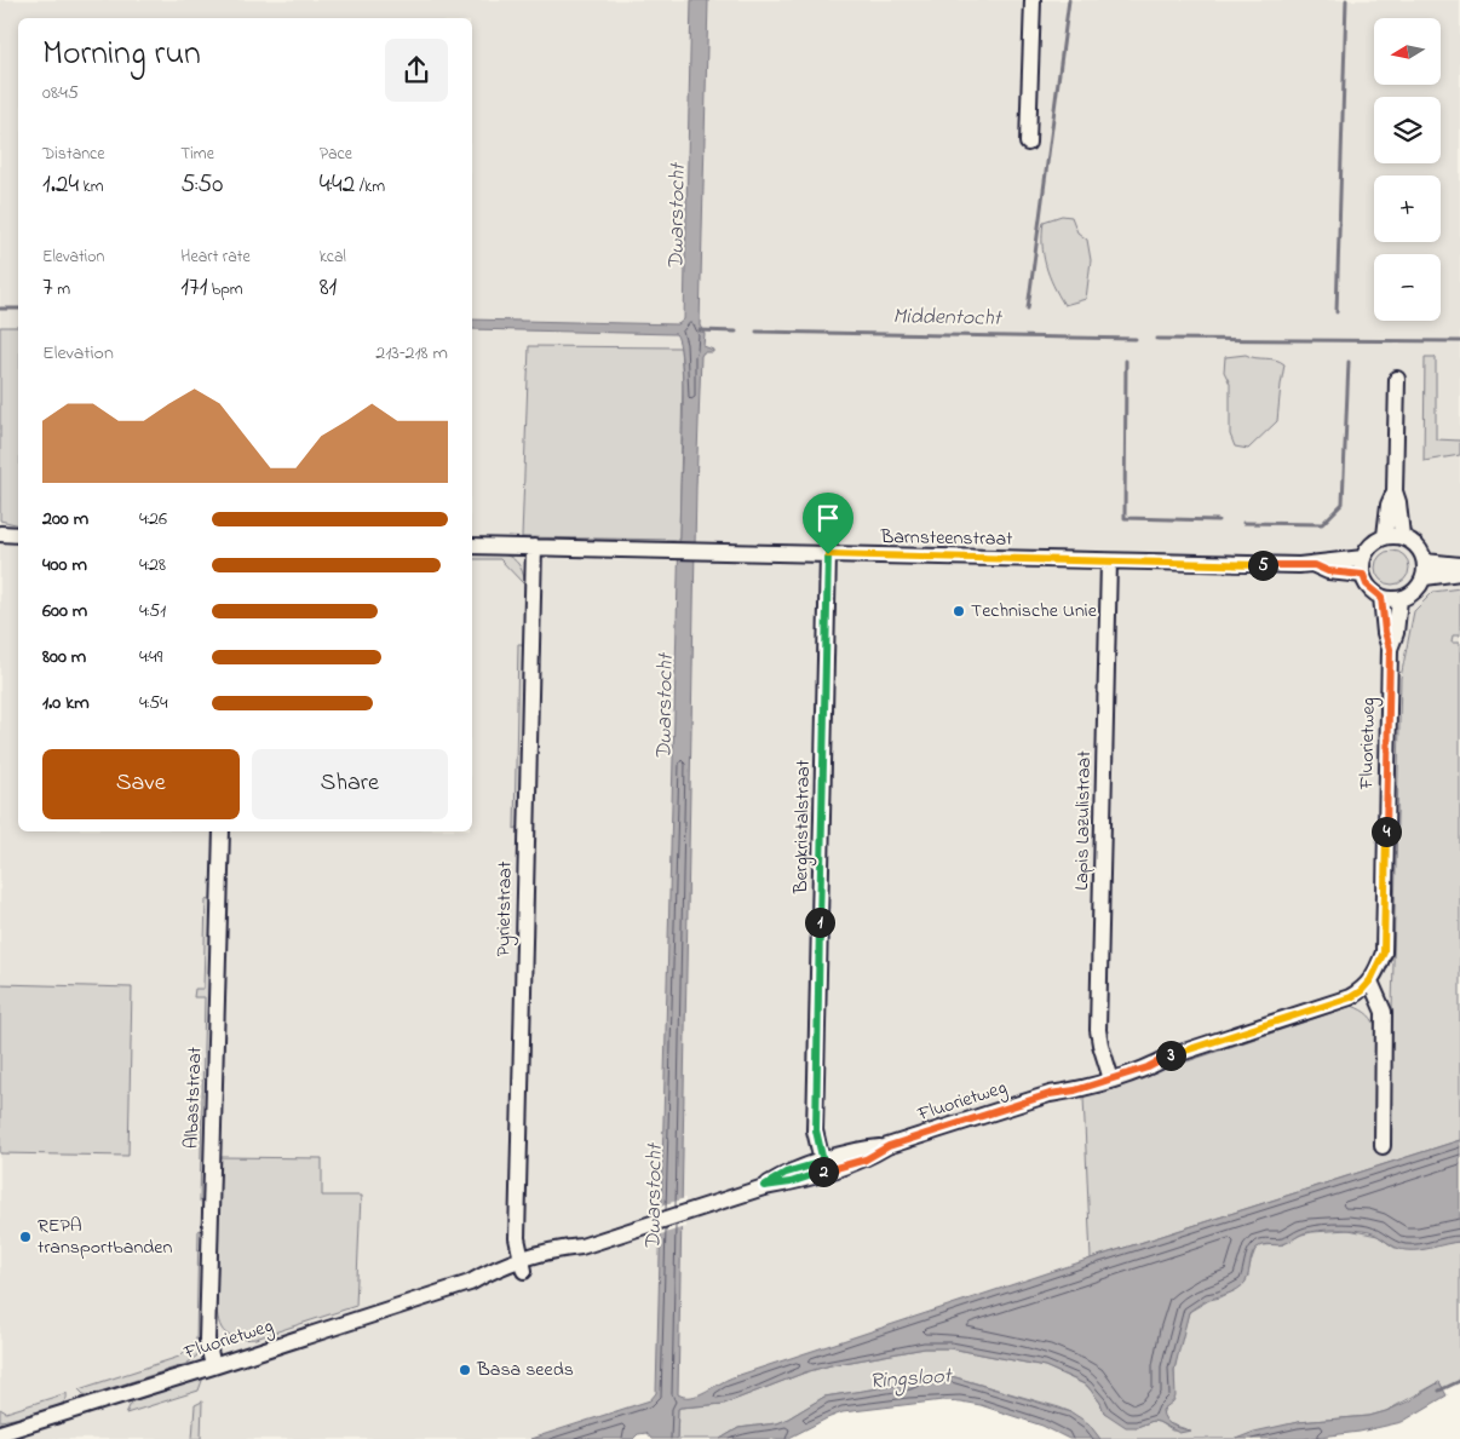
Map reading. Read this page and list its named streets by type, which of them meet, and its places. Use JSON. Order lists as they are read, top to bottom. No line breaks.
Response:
{"streets":{"street":["Barnsteenstraat","Fluorietweg","Lapis Lazulistraat","Bergkristalstraat","Pyrietstraat","Albaststraat"]},"crossings":[["Barnsteenstraat","Fluorietweg"],["Barnsteenstraat","Lapis Lazulistraat"],["Barnsteenstraat","Bergkristalstraat"],["Barnsteenstraat","Pyrietstraat"],["Fluorietweg","Lapis Lazulistraat"],["Fluorietweg","Bergkristalstraat"],["Fluorietweg","Pyrietstraat"],["Fluorietweg","Albaststraat"]],"water":["Dwarstocht","Middentocht","Ringsloot"],"places":["Technische Unie","REPA transportbanden","Basa seeds"],"north":"left","page":{"map_buttons":["+","−"],"heading":["Morning run","08:45"],"stats":[["Distance","1.24 km"],["Time","5:50"],["Pace","4:42 /km"],["Elevation","7 m"],["Heart rate","171 bpm"],["kcal","81"]],"chart":["Elevation","213–218 m"],"list":[{"name":"200 m","note":"4:26"},{"name":"400 m","note":"4:28"},{"name":"600 m","note":"4:51"},{"name":"800 m","note":"4:49"},{"name":"1.0 km","note":"4:54"}],"pins":["5","4","1","3","2"],"buttons":["Save","Share"]}}
